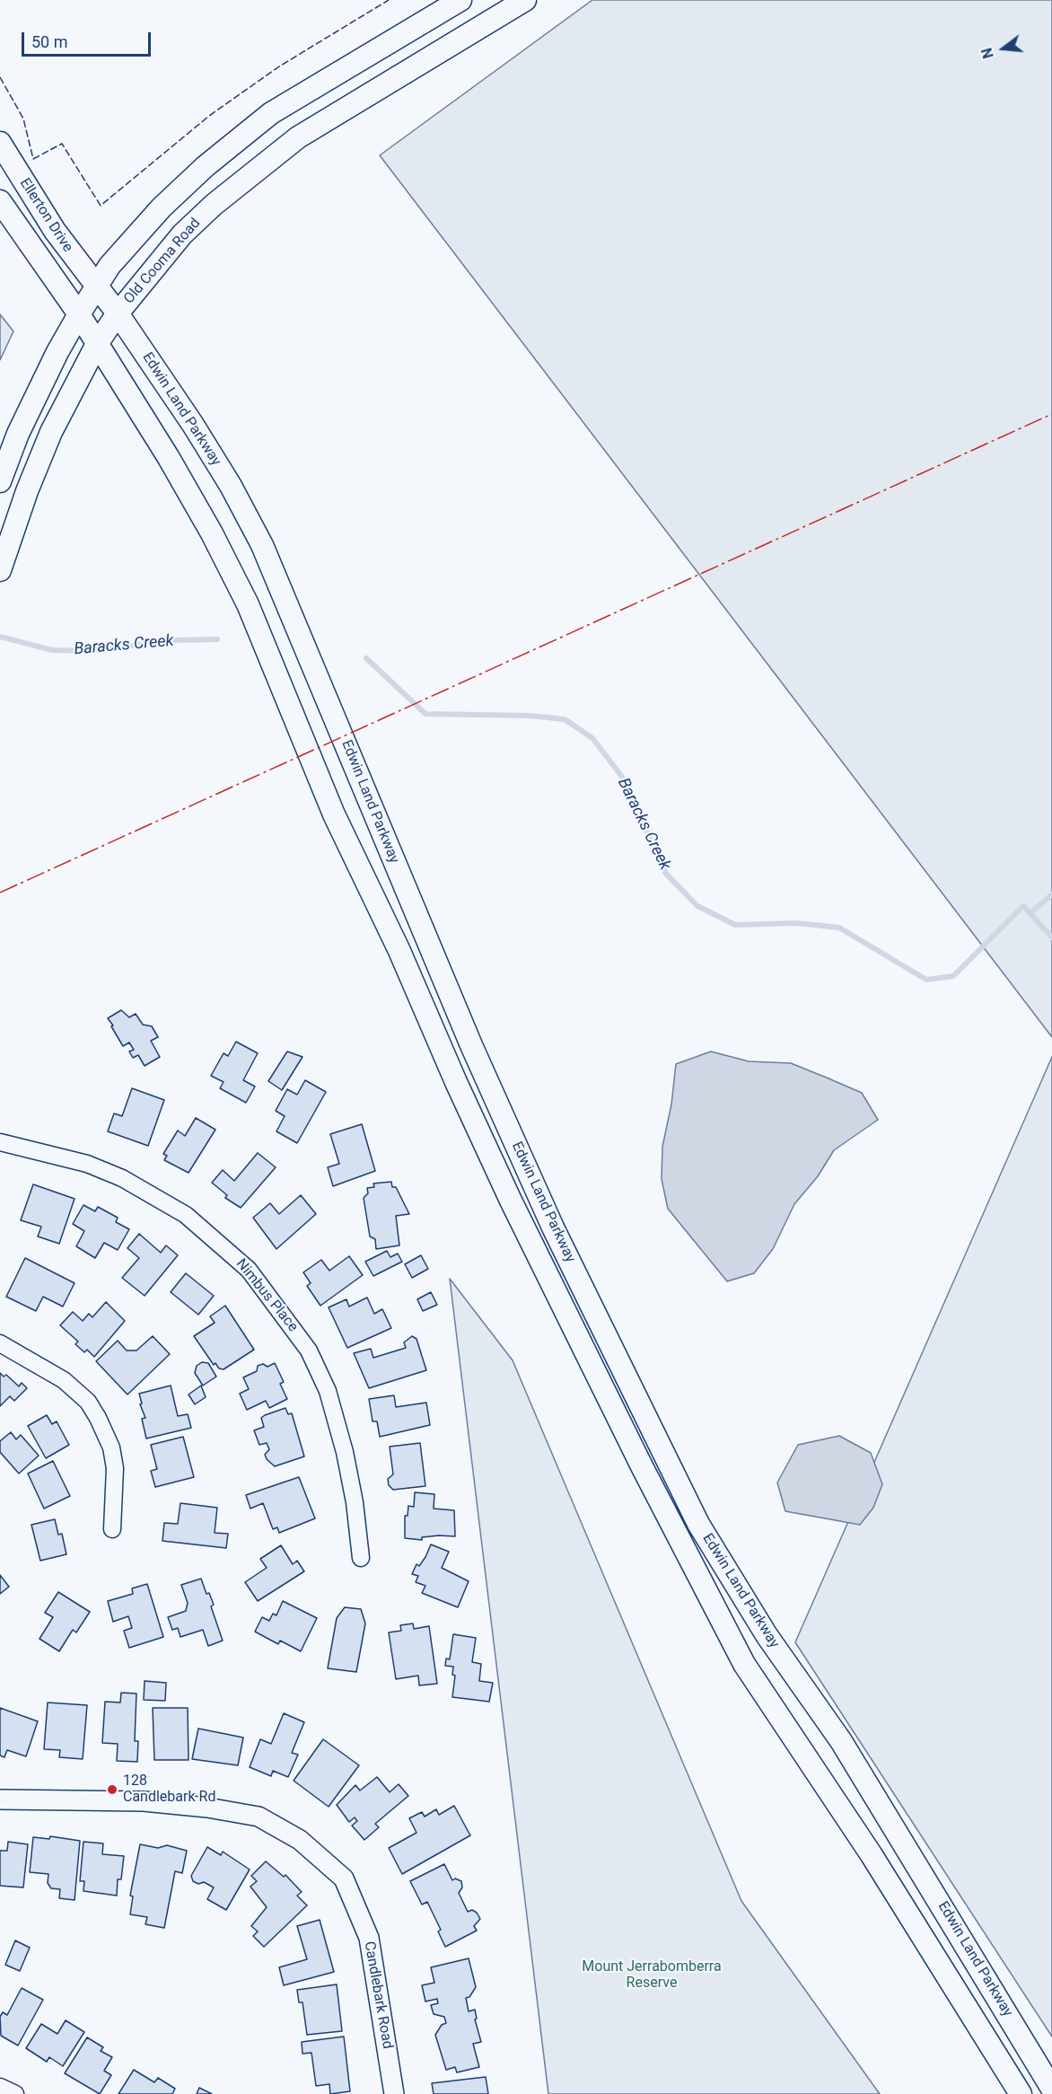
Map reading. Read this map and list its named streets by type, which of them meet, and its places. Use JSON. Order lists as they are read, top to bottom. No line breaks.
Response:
{"streets":{"main road":["Ellerton Drive","Old Cooma Road","Edwin Land Parkway"],"street":["Nimbus Place","Candlebark Road"]},"crossings":[["Ellerton Drive","Edwin Land Parkway"],["Old Cooma Road","Edwin Land Parkway"]],"water":["Baracks Creek"],"parks":["Mount Jerrabomberra Reserve"],"places":["128 Candlebark Rd"],"scale_bar":"50 m","north":"left"}
